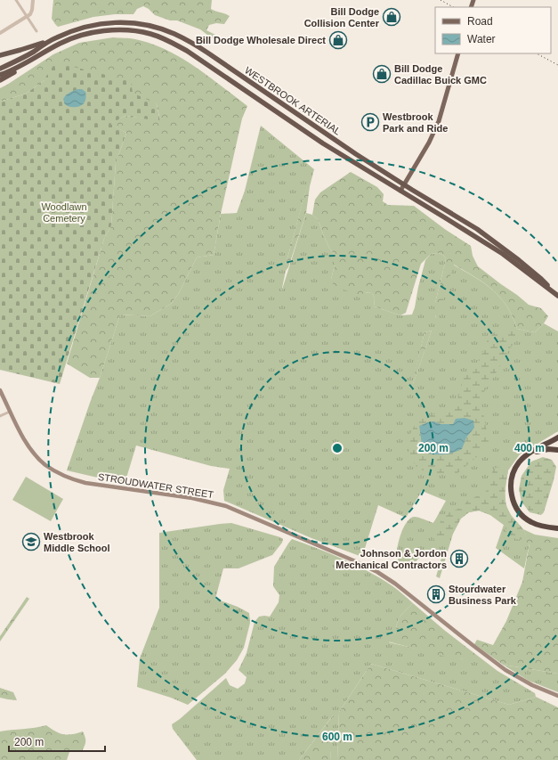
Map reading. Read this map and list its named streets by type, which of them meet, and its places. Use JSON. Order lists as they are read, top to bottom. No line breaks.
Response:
{"streets":{"highway":["WESTBROOK ARTERIAL"],"main road":["STROUDWATER STREET"]},"parks":["Woodlawn Cemetery"],"places":{"shop":["Bill Dodge Collision Center","Bill Dodge Wholesale Direct","Bill Dodge Cadillac Buick GMC"],"parking":["Westbrook Park and Ride"],"school or university":["Westbrook Middle School"],"building":["Johnson & Jordon Mechanical Contractors","Stourdwater Business Park"]},"legend":["Road","Water"],"scale_bar":"200 m","rings":["200 m","400 m","600 m"]}
